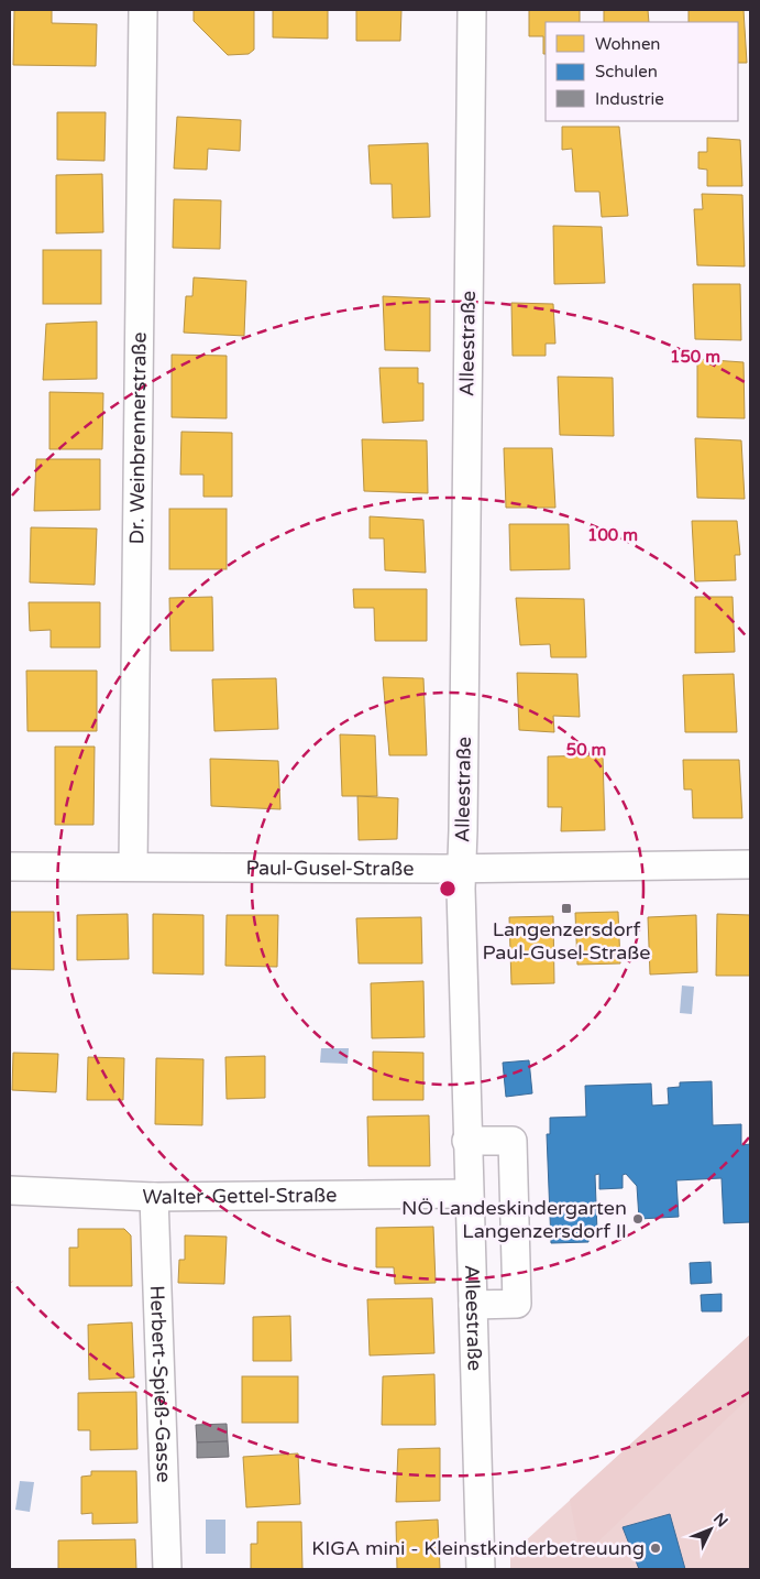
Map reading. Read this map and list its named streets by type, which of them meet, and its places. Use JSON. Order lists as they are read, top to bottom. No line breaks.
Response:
{"streets":{"street":["Alleestraße","Dr. Weinbrennerstraße","Paul-Gusel-Straße","Walter-Gettel-Straße","Herbert-Spieß-Gasse"]},"crossings":[["Alleestraße","Paul-Gusel-Straße"],["Alleestraße","Walter-Gettel-Straße"],["Dr. Weinbrennerstraße","Paul-Gusel-Straße"],["Walter-Gettel-Straße","Herbert-Spieß-Gasse"]],"places":{"transit":["Langenzersdorf Paul-Gusel-Straße"],"other":["NÖ Landeskindergarten Langenzersdorf II","KIGA mini - Kleinstkinderbetreuung"]},"legend":["Wohnen","Schulen","Industrie"],"north":"top right","rings":["150 m","100 m","50 m"]}
